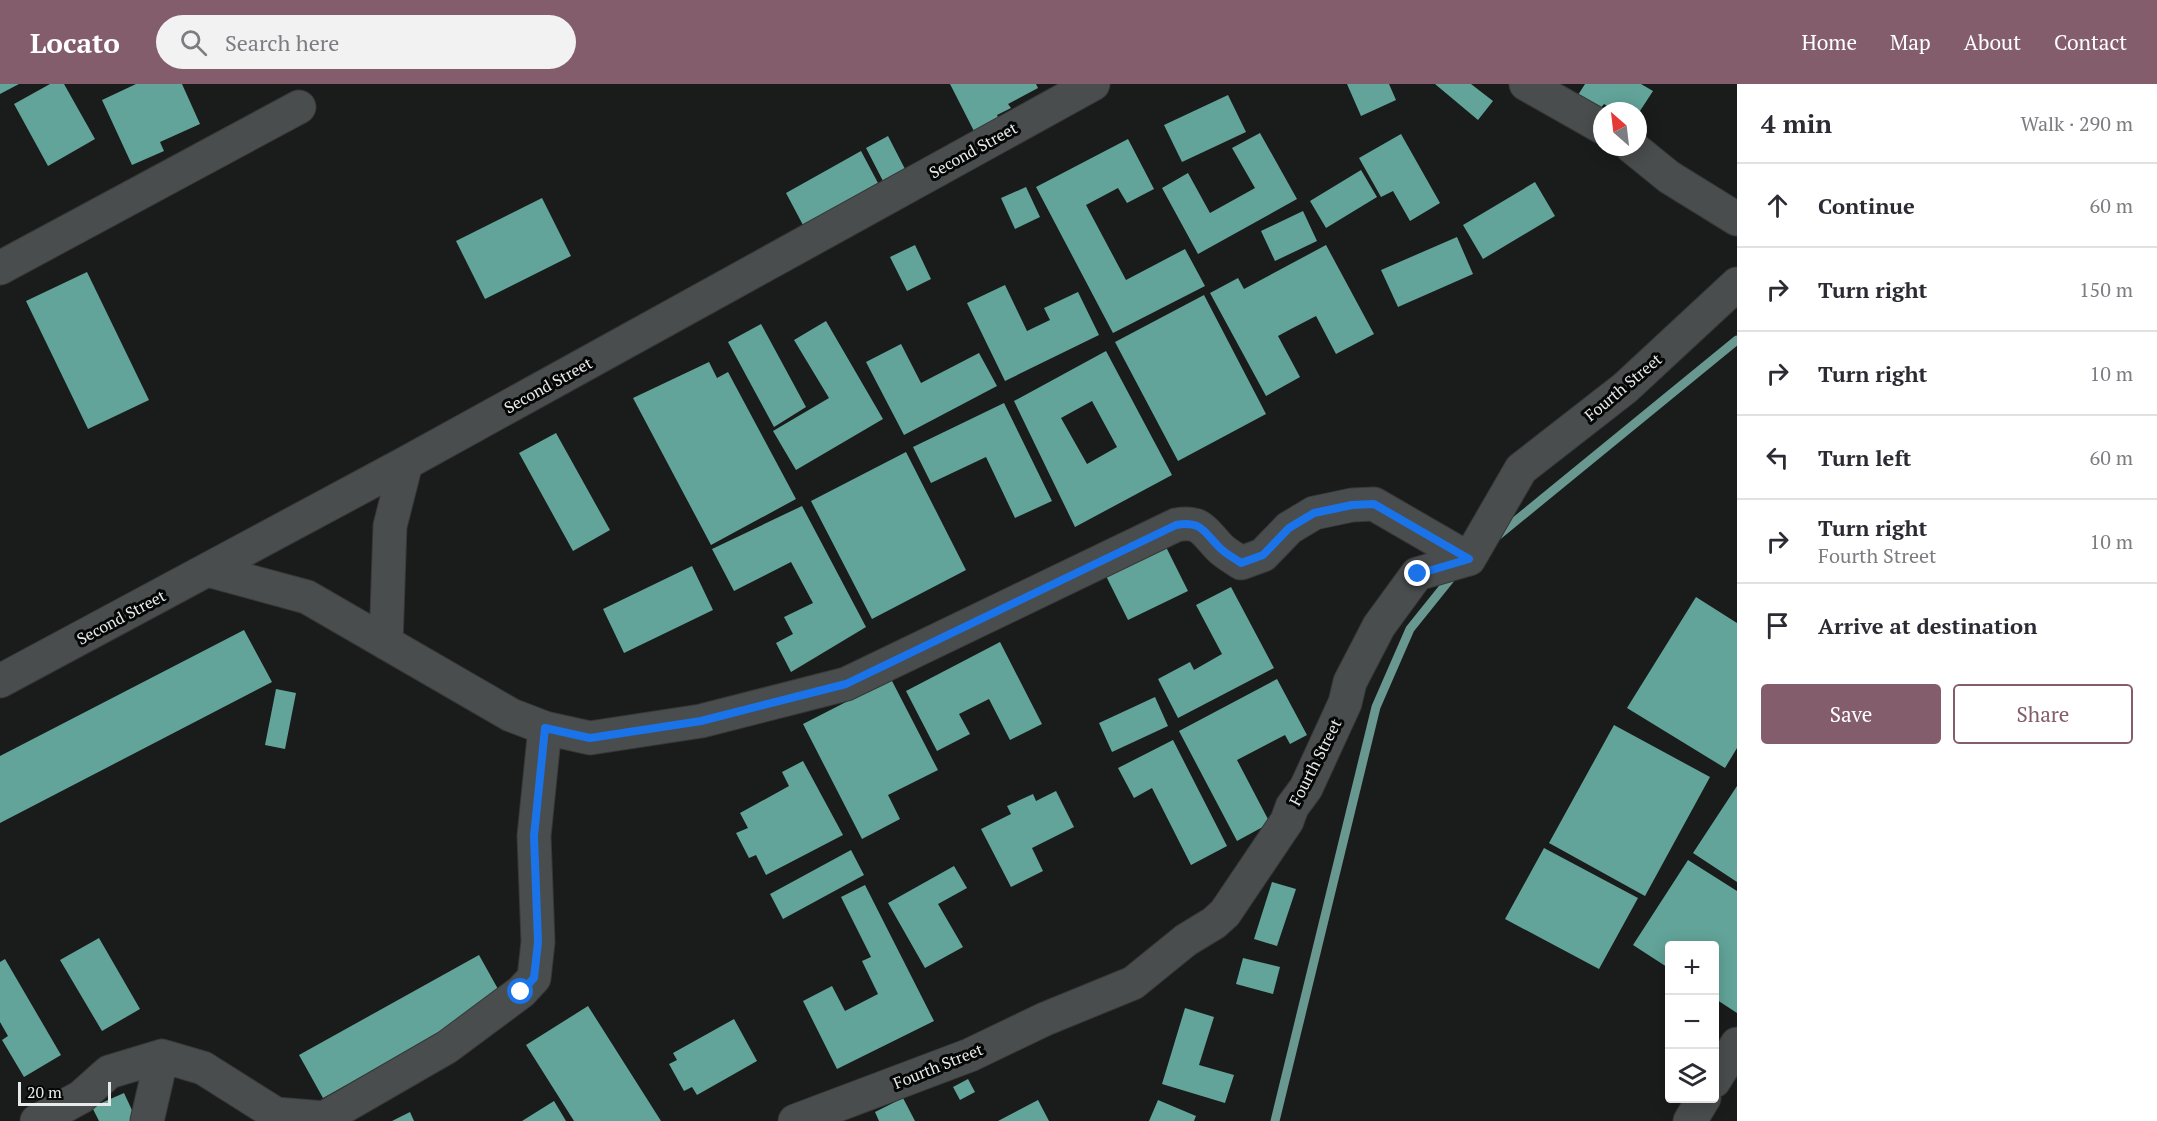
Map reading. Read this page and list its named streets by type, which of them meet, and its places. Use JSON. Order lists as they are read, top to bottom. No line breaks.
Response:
{"streets":{"street":["Second Street","Fourth Street"]},"scale_bar":"20 m","north":"top left","page":{"header":"Locato","search":"Search here","nav":["Home","Map","About","Contact"],"heading":["4 min","Walk · 290 m"],"list":[["Continue","60 m"],["Turn right","150 m"],["Turn right","10 m"],["Turn left","60 m"],["Turn right","Fourth Street","10 m"],"Arrive at destination"],"buttons":["Save","Share"],"map_buttons":["+","−"],"scale":"20 m"}}
